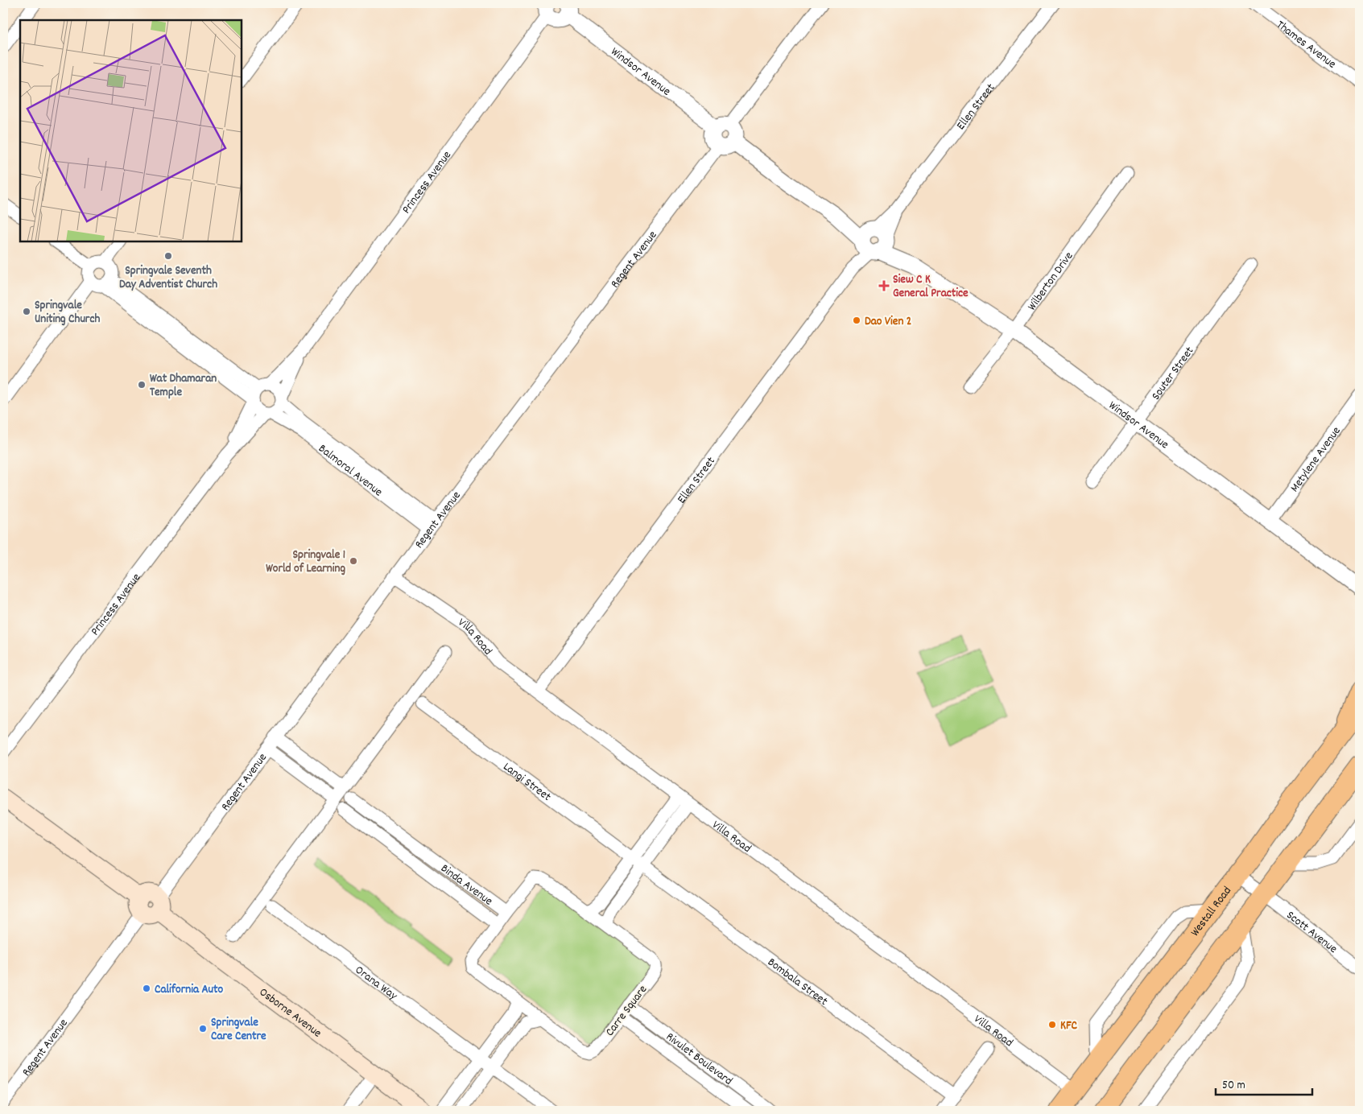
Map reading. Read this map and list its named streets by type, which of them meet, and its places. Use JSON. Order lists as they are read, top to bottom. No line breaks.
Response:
{"streets":{"main road":["Westall Road","Osborne Avenue"],"street":["Thames Avenue","Windsor Avenue","Ellen Street","Princess Avenue","Regent Avenue","Wilberton Drive","Souter Street","Metylene Avenue","Balmoral Avenue","Villa Road","Langi Street","Binda Avenue","Scott Avenue","Bombala Street","Orana Way","Carre Square","Rivulet Boulevard"]},"crossings":[["Windsor Avenue","Ellen Street"],["Windsor Avenue","Regent Avenue"],["Windsor Avenue","Wilberton Drive"],["Windsor Avenue","Souter Street"],["Windsor Avenue","Metylene Avenue"],["Ellen Street","Villa Road"],["Princess Avenue","Balmoral Avenue"],["Regent Avenue","Balmoral Avenue"],["Regent Avenue","Villa Road"],["Regent Avenue","Osborne Avenue"],["Villa Road","Westall Road"],["Langi Street","Bombala Street"],["Binda Avenue","Carre Square"],["Westall Road","Scott Avenue"],["Carre Square","Rivulet Boulevard"]],"places":{"other":["Springvale Seventh Day Adventist Church","Springvale Uniting Church","Dao Vien 2","Wat Dhamaran Temple","Springvale 1 World of Learning","California Auto","KFC","Springvale Care Centre"],"health":["Siew C K General Practice"]},"scale_bar":"50 m"}
